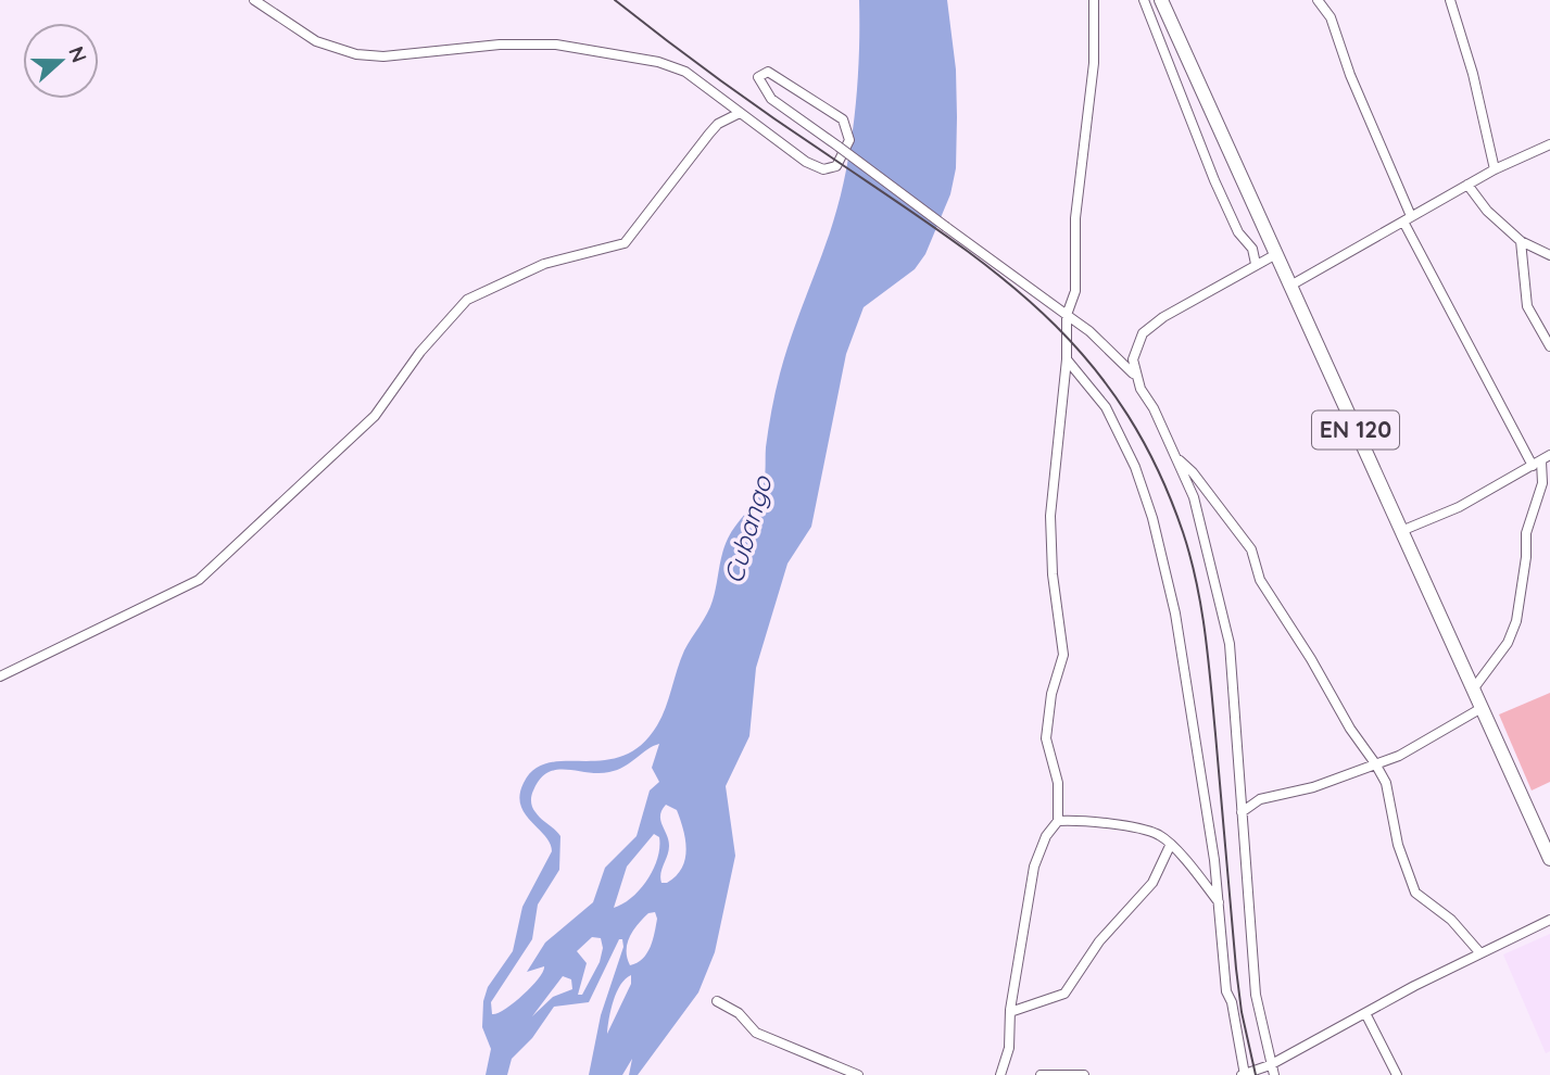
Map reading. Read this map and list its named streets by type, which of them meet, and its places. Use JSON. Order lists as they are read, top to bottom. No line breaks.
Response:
{"streets":{"main road":["EN 120"]},"water":["Cubango"],"north":"right"}
